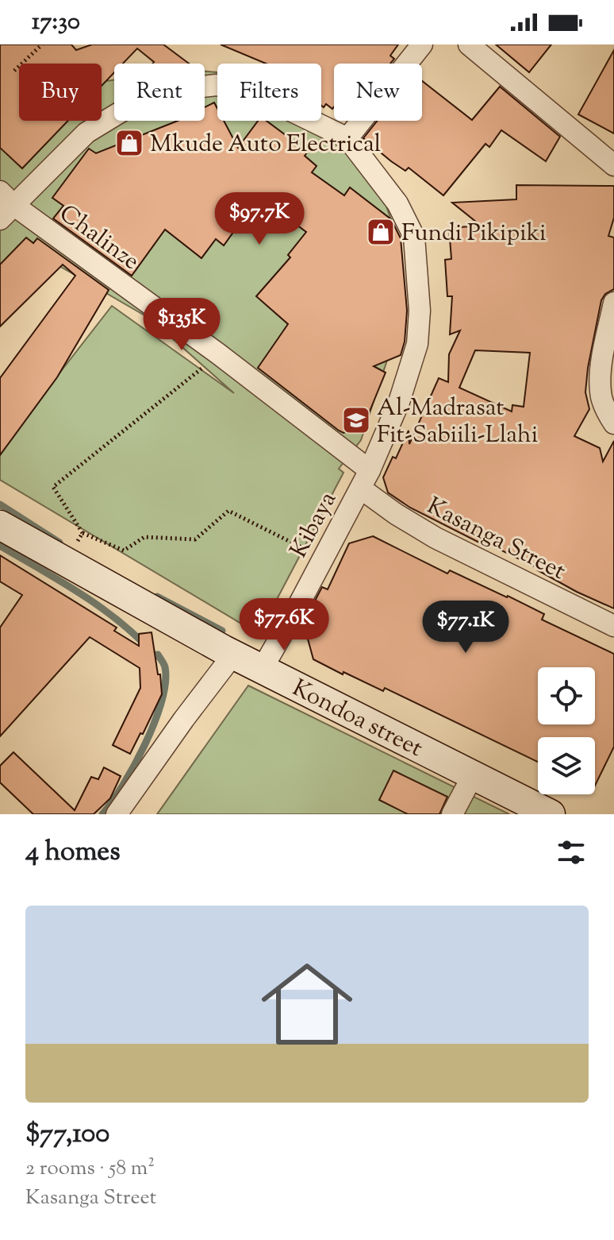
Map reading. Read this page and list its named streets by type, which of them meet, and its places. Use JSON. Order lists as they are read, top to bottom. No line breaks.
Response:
{"streets":{"street":["Chalinze","Kibaya","Kasanga Street","Kondoa street"]},"crossings":[["Chalinze","Kibaya"],["Chalinze","Kasanga Street"],["Kibaya","Kasanga Street"],["Kibaya","Kondoa street"]],"places":{"shop":["Mkude Auto Electrical","Fundi Pikipiki"],"school or university":["Al-Madrasat Fit-Sabiili-Llahi"]},"page":{"status":"17:30","chip":["Buy","Rent","Filters","New"],"price":["$97.7K","$135K","$77.6K","$77.1K"],"heading":"4 homes","list":[{"name":"$77,100","note":"2 rooms · 58 m² · Kasanga Street"}]}}
